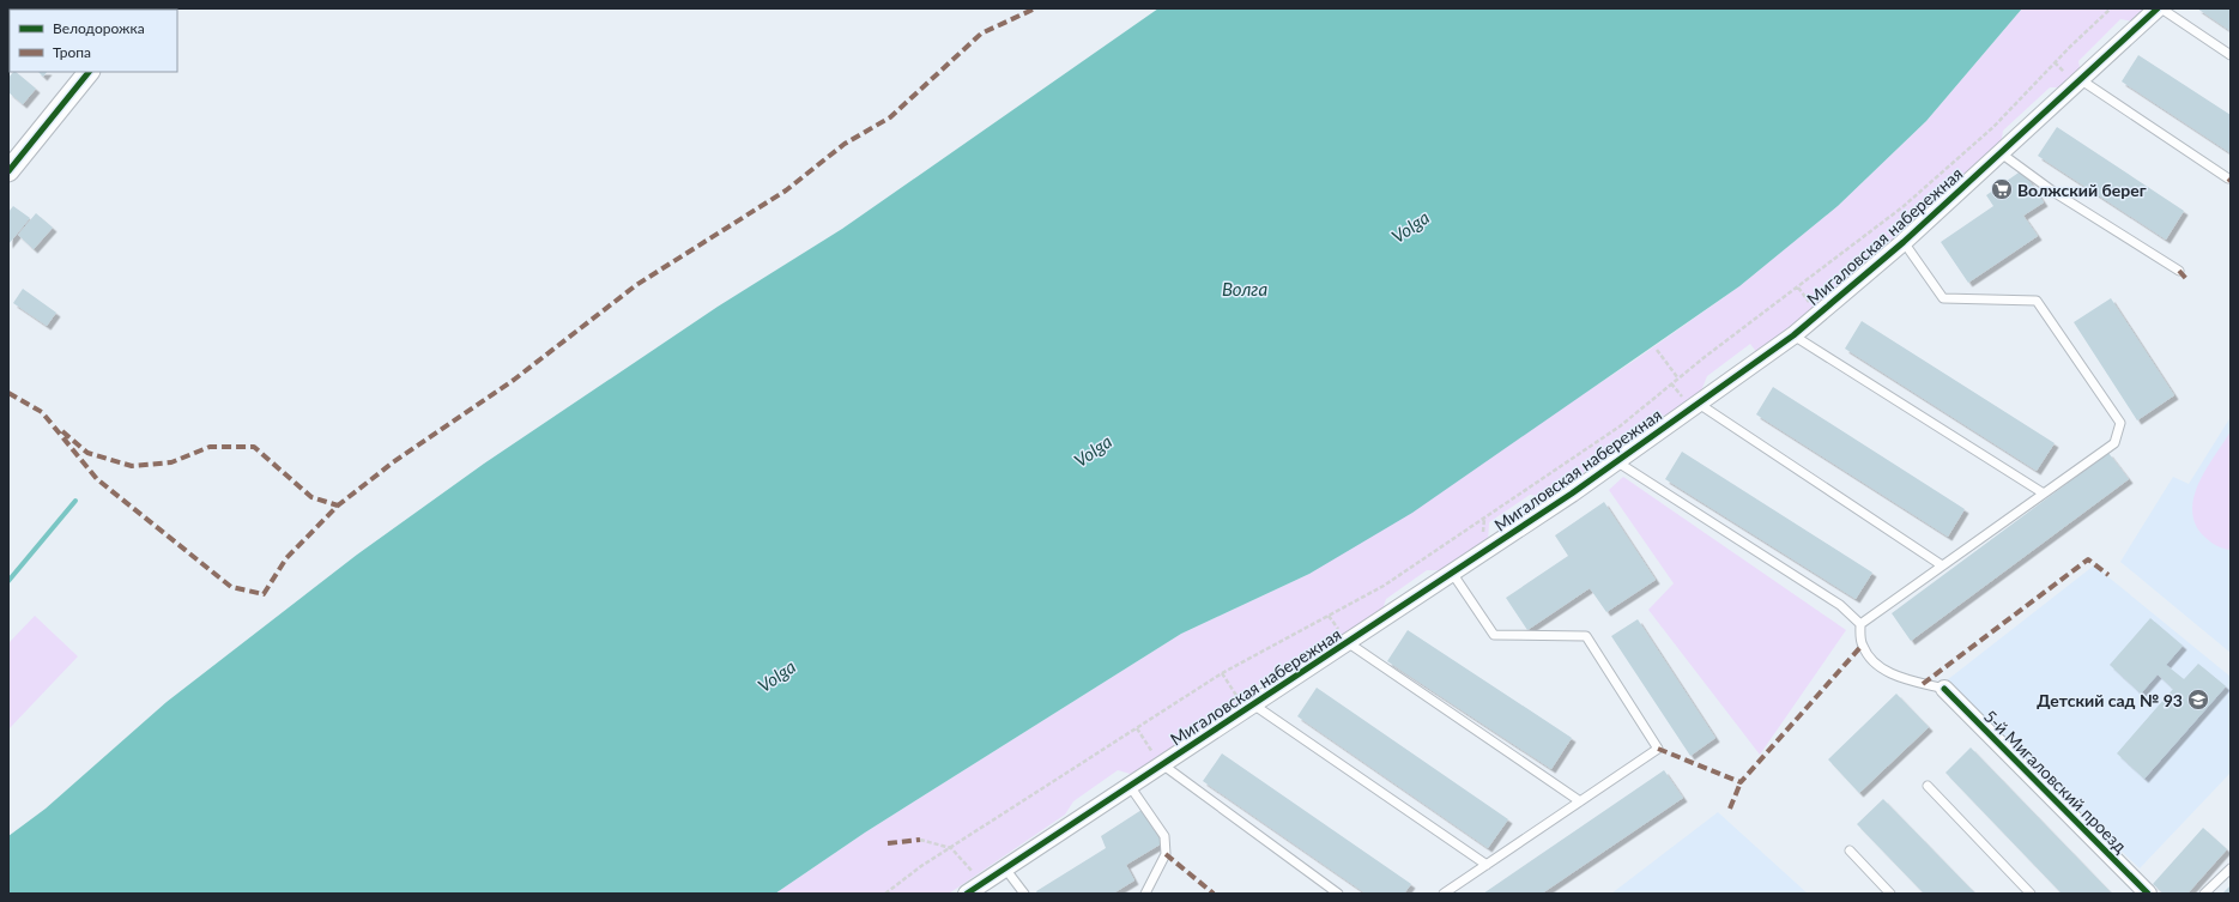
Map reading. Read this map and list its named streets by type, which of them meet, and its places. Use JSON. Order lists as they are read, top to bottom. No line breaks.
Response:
{"streets":{"street":["Мигаловская набережная","5-й Мигаловский проезд"]},"water":["Volga","Волга"],"places":{"supermarket":["Волжский берег"],"school or university":["Детский сад № 93"]},"legend":["Велодорожка","Тропа"]}
